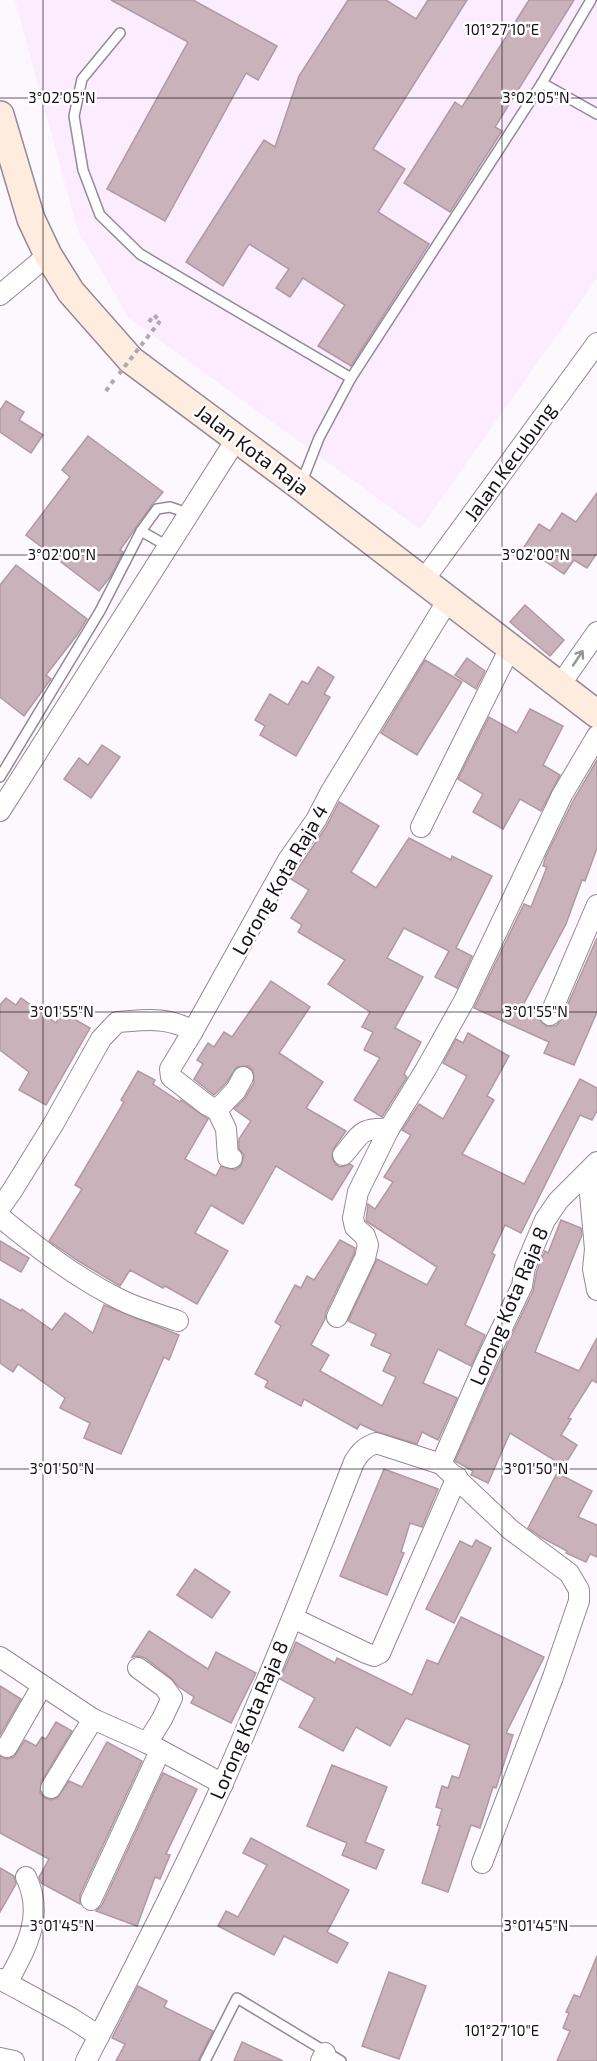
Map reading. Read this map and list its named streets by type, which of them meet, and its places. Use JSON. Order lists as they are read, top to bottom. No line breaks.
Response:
{"streets":{"main road":["Jalan Kota Raja"],"street":["Jalan Kecubung","Lorong Kota Raja 4","Lorong Kota Raja 8"]},"crossings":[["Jalan Kota Raja","Jalan Kecubung"],["Jalan Kota Raja","Lorong Kota Raja 4"]],"coordinates":["101°27'10\"E","3°02'05\"N","3°02'00\"N","3°01'55\"N","3°01'50\"N","3°01'45\"N"]}
